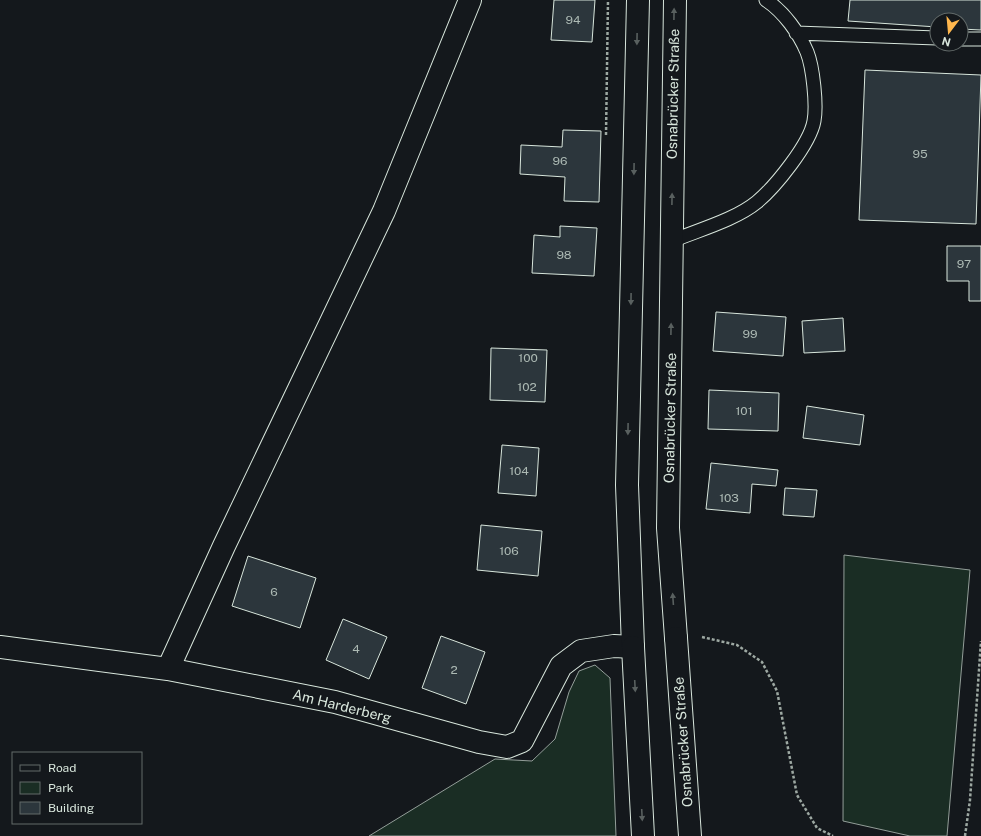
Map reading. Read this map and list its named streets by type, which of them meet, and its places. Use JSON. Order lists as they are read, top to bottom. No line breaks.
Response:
{"streets":{"main road":["Osnabrücker Straße","Am Harderberg"]},"house_numbers":["94","95","96","98","97","99","100","102","101","104","103","106","6","4","2"],"legend":["Road","Park","Building"],"north":"bottom"}
